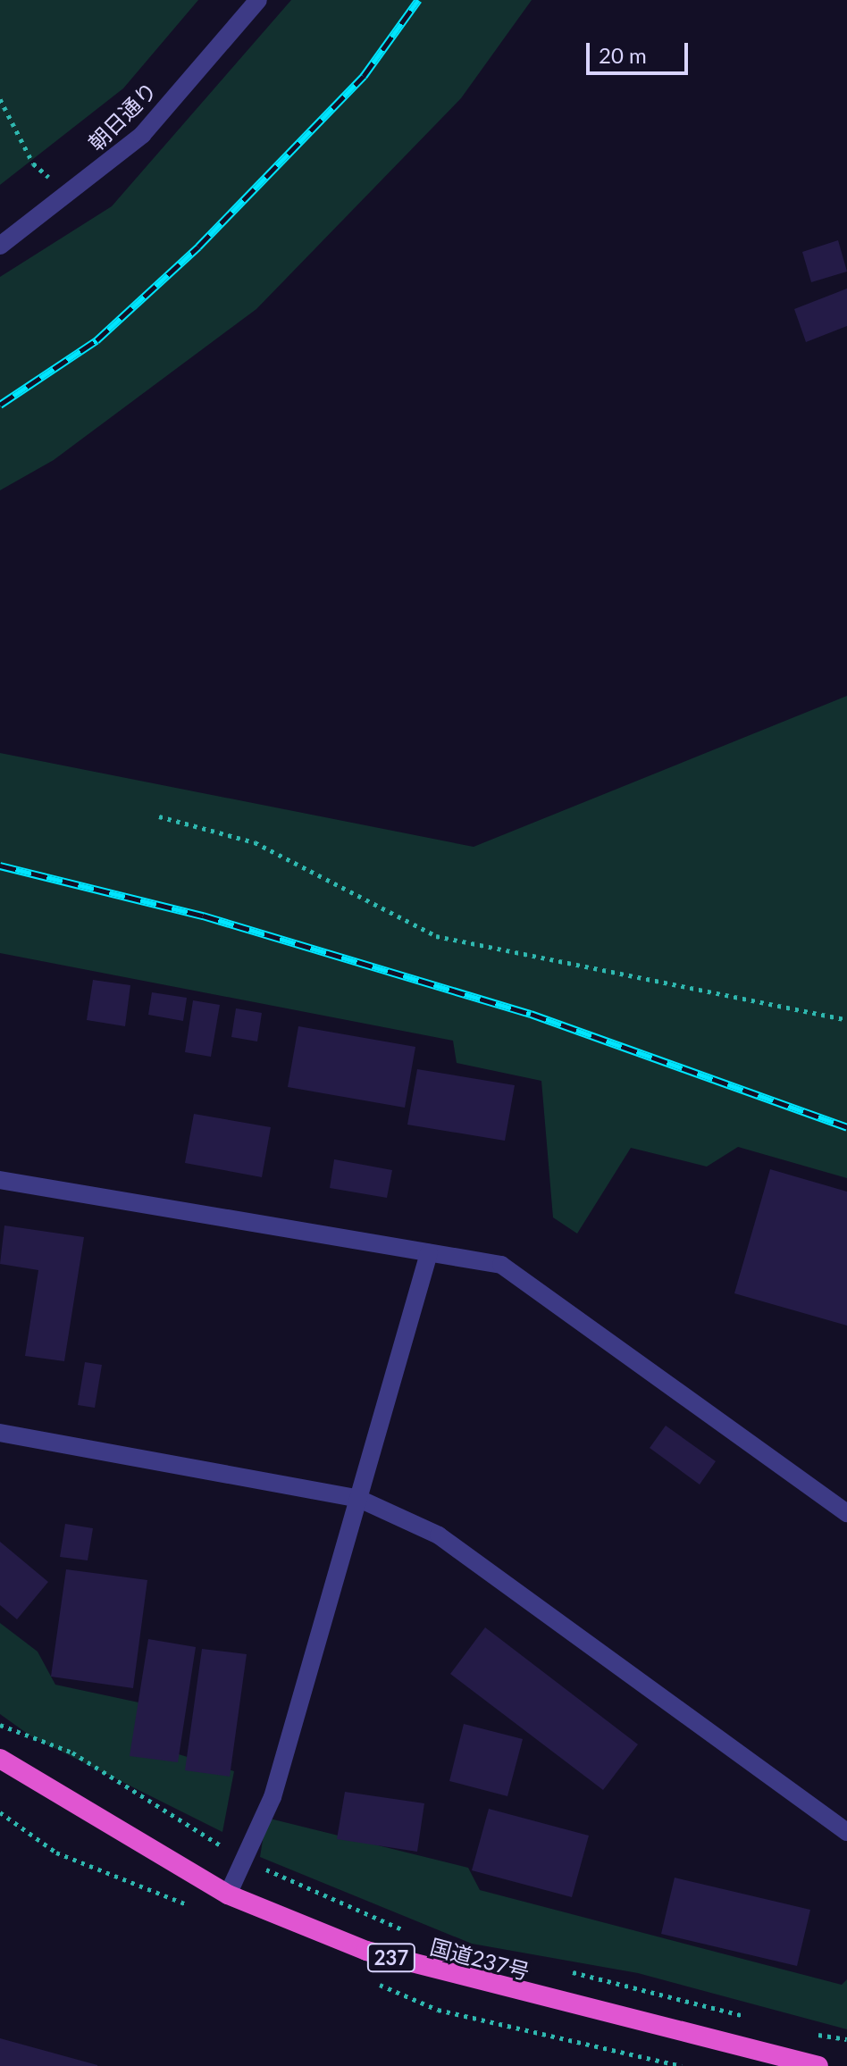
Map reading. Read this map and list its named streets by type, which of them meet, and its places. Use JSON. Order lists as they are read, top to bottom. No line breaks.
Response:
{"streets":{"highway":["237","国道237号"],"street":["朝日通り"]},"scale_bar":"20 m"}
